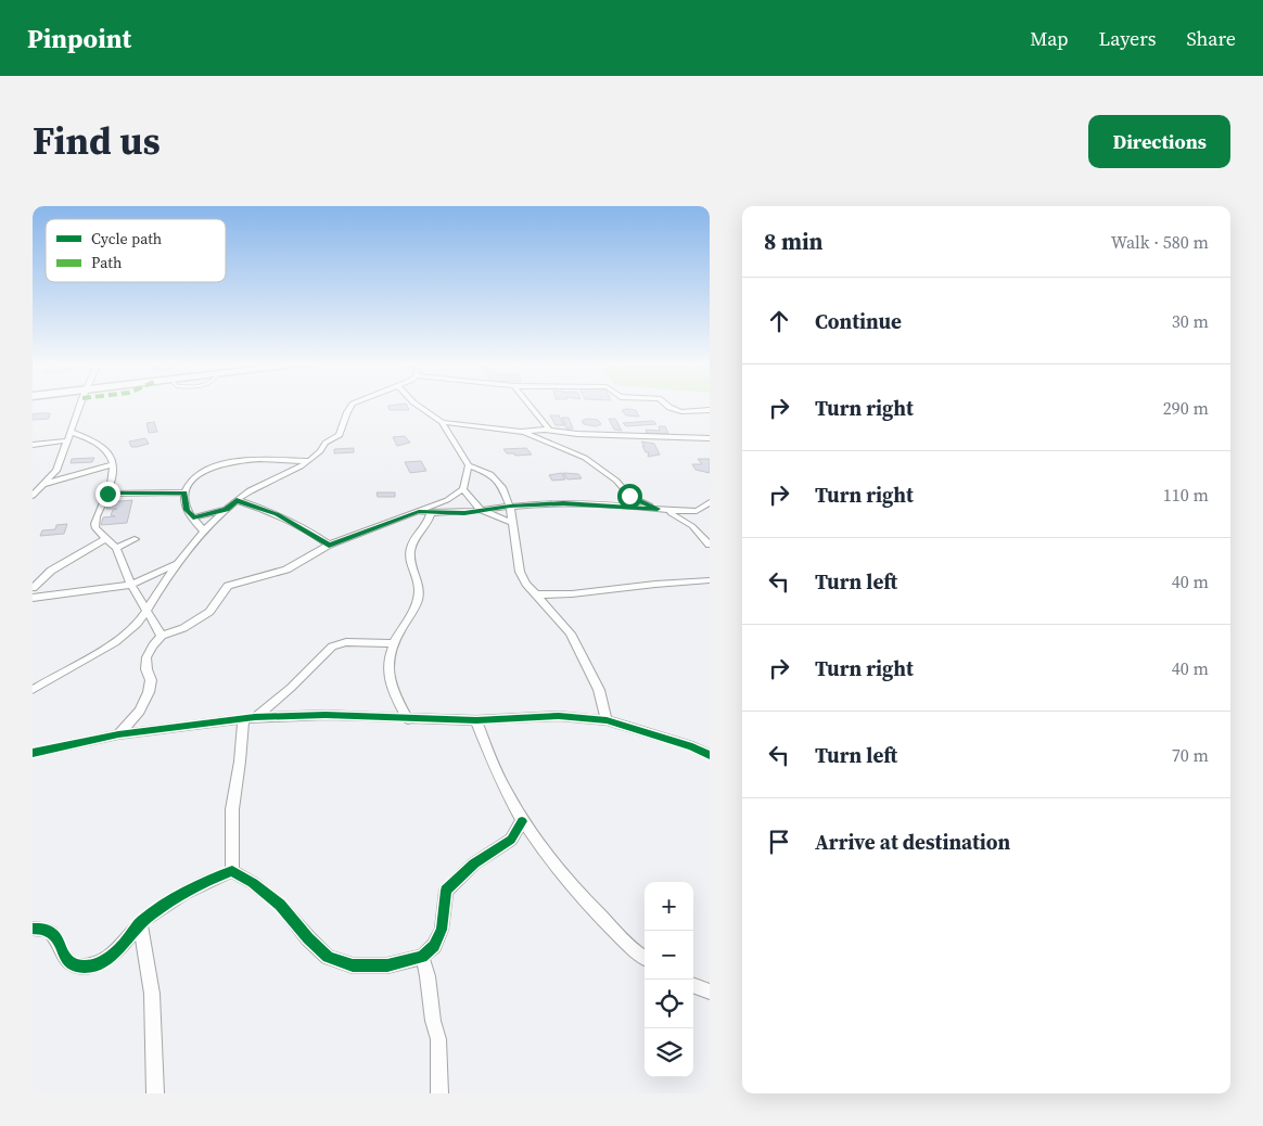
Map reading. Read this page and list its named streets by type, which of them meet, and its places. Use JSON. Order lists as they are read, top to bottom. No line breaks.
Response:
{"legend":["Cycle path","Path"],"page":{"header":"Pinpoint","nav":["Map","Layers","Share"],"title":"Find us","buttons":"Directions","heading":["8 min","Walk · 580 m"],"list":[["Continue","30 m"],["Turn right","290 m"],["Turn right","110 m"],["Turn left","40 m"],["Turn right","40 m"],["Turn left","70 m"],"Arrive at destination"],"map_buttons":["+","−"]}}
